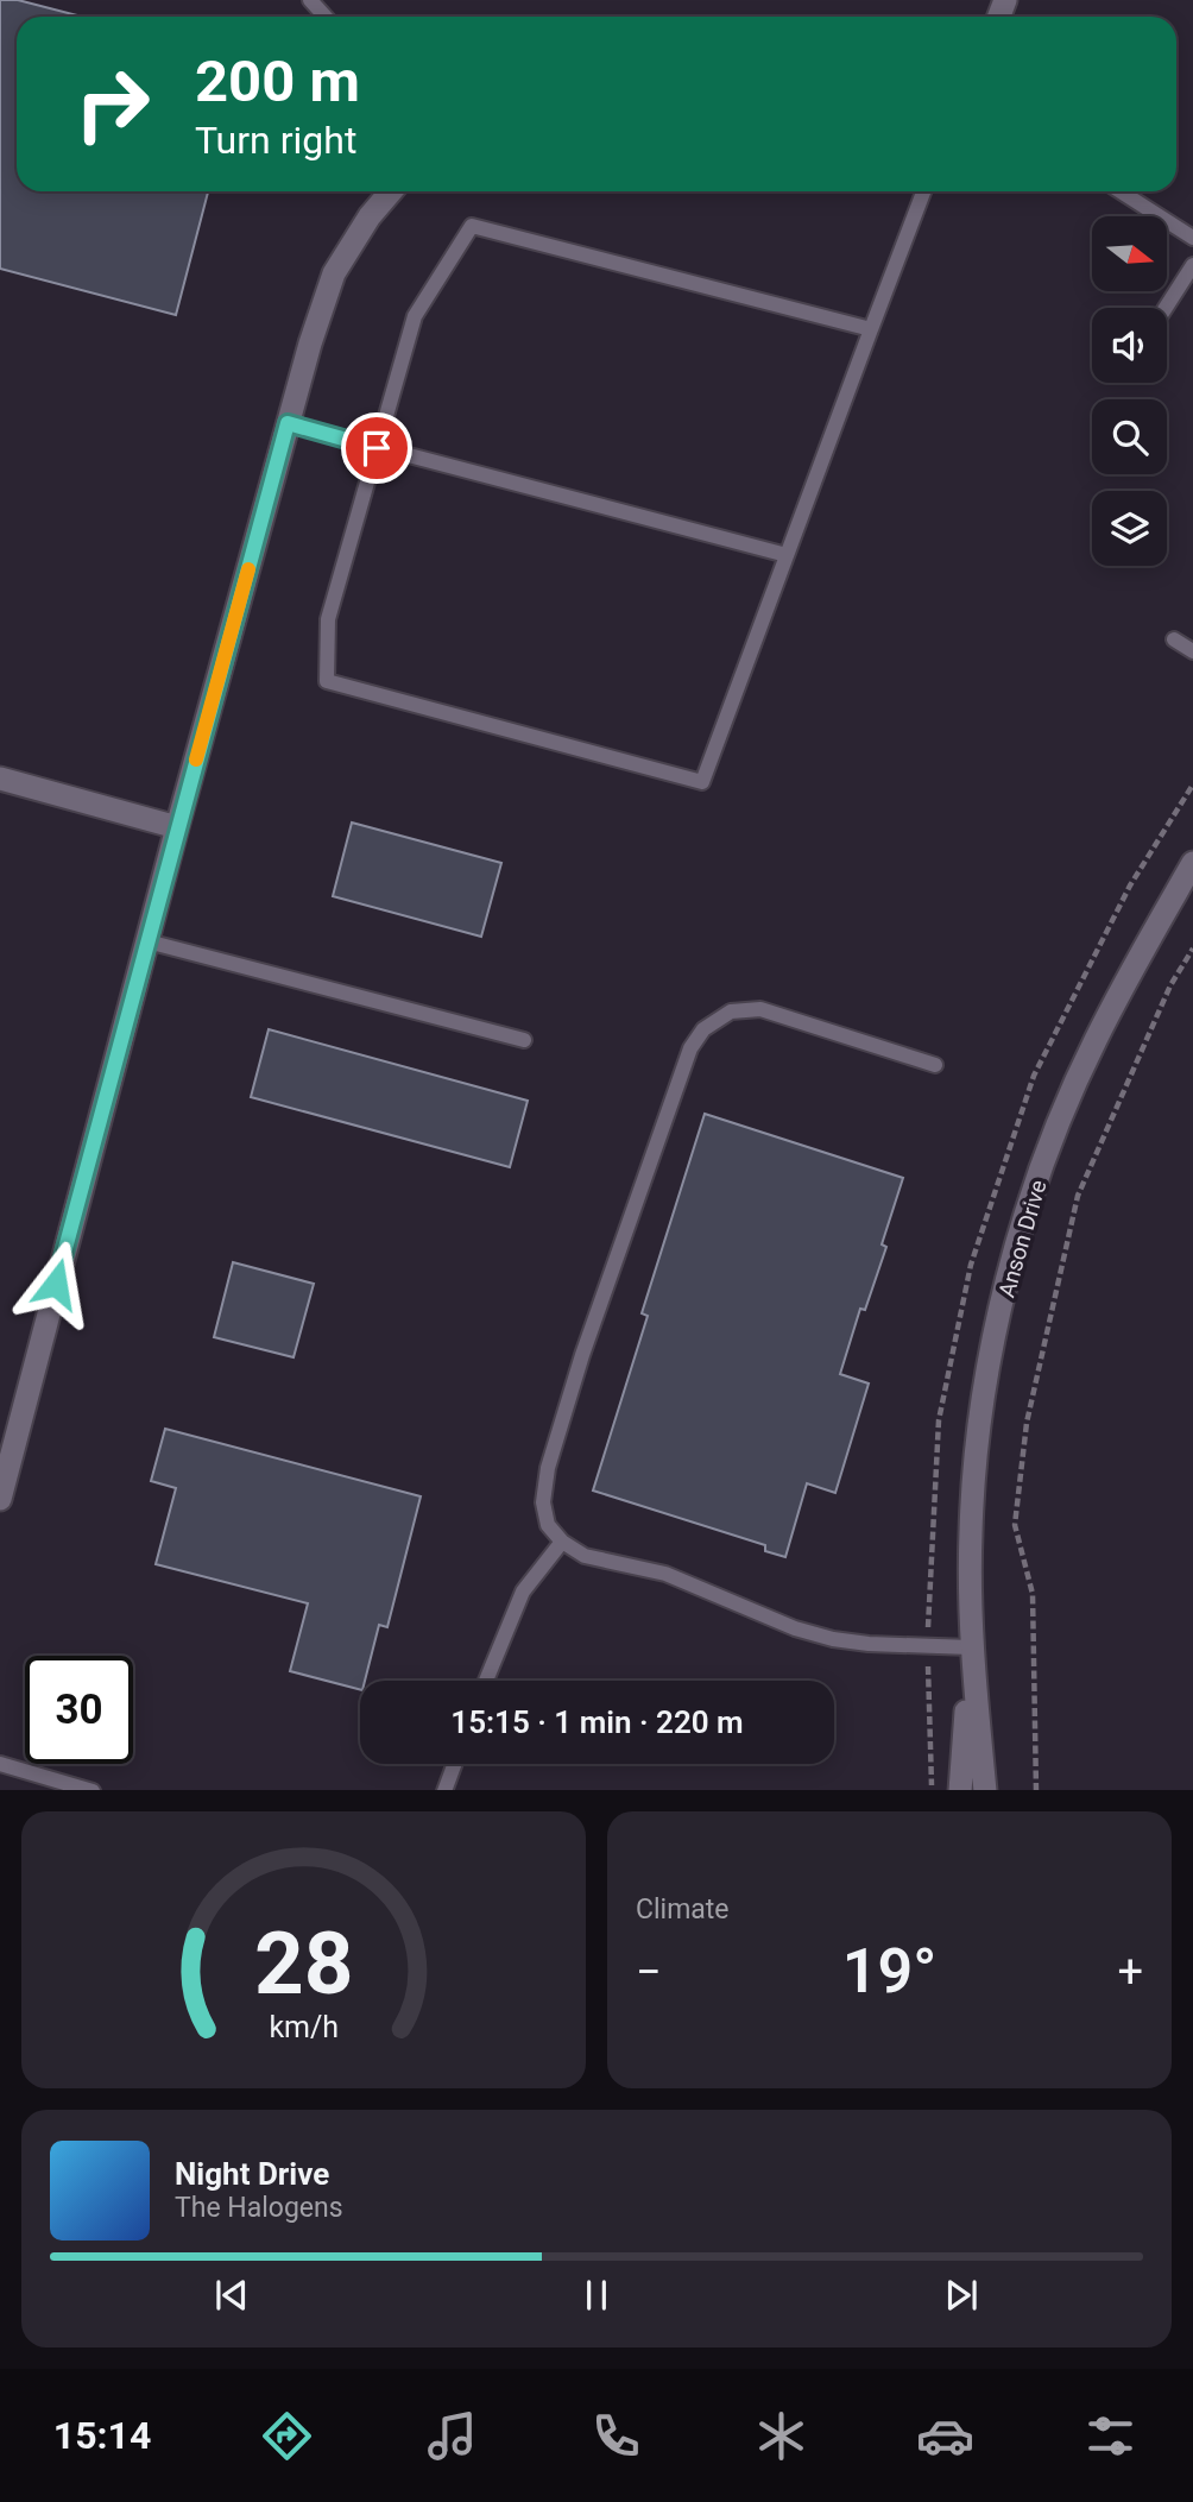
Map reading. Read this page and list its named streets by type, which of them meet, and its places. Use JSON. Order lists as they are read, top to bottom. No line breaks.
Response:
{"streets":{"street":["Anson Drive"]},"north":"right","page":{"turn":["200 m","Turn right"],"limit":"30","trip":"15:15 · 1 min · 220 m","tile":"Climate","heat":["−","19°","+"],"song":["Night Drive","The Halogens"],"tabs":"15:14","gauge":["28","km/h"]}}
